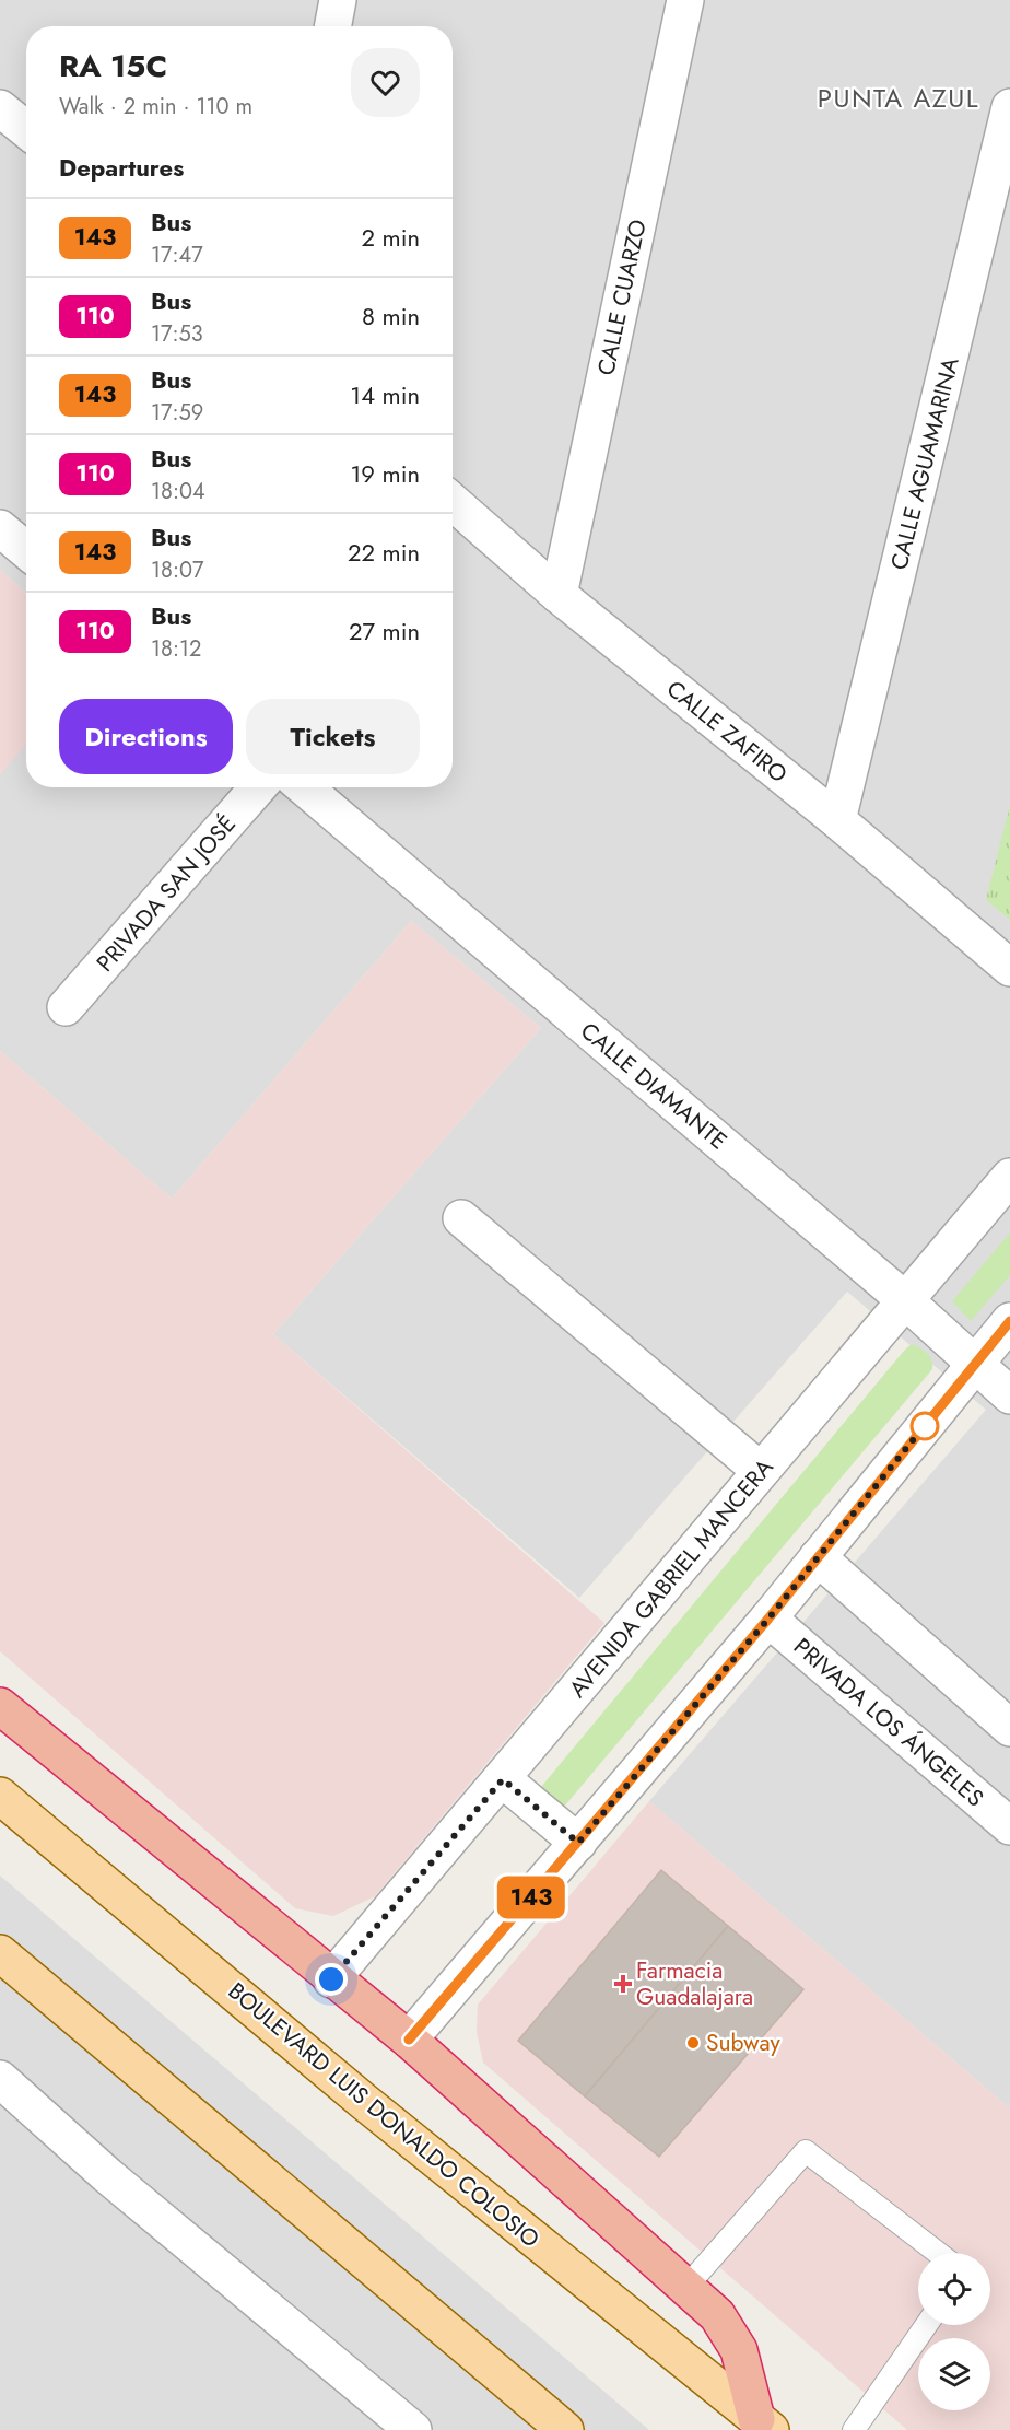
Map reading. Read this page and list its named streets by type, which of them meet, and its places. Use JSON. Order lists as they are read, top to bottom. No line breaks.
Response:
{"streets":{"main road":["BOULEVARD LUIS DONALDO COLOSIO"],"street":["CALLE CUARZO","CALLE AGUAMARINA","CALLE ZAFIRO","PRIVADA SAN JOSÉ","CALLE DIAMANTE","AVENIDA GABRIEL MANCERA","PRIVADA LOS ÁNGELES"]},"crossings":[["CALLE CUARZO","CALLE ZAFIRO"],["CALLE AGUAMARINA","CALLE ZAFIRO"],["CALLE DIAMANTE","AVENIDA GABRIEL MANCERA"]],"districts":["PUNTA AZUL"],"places":{"health":["Farmacia Guadalajara"],"other":["Subway"]},"lines":["bus line 143"],"page":{"on_map":"143","heading":[["RA 15C","Walk · 2 min · 110 m"],"Departures"],"list":[{"mark":"143","name":"Bus","note":"17:47","value":"2 min"},{"mark":"110","name":"Bus","note":"17:53","value":"8 min"},{"mark":"143","name":"Bus","note":"17:59","value":"14 min"},{"mark":"110","name":"Bus","note":"18:04","value":"19 min"},{"mark":"143","name":"Bus","note":"18:07","value":"22 min"},{"mark":"110","name":"Bus","note":"18:12","value":"27 min"}],"buttons":["Directions","Tickets"]}}
